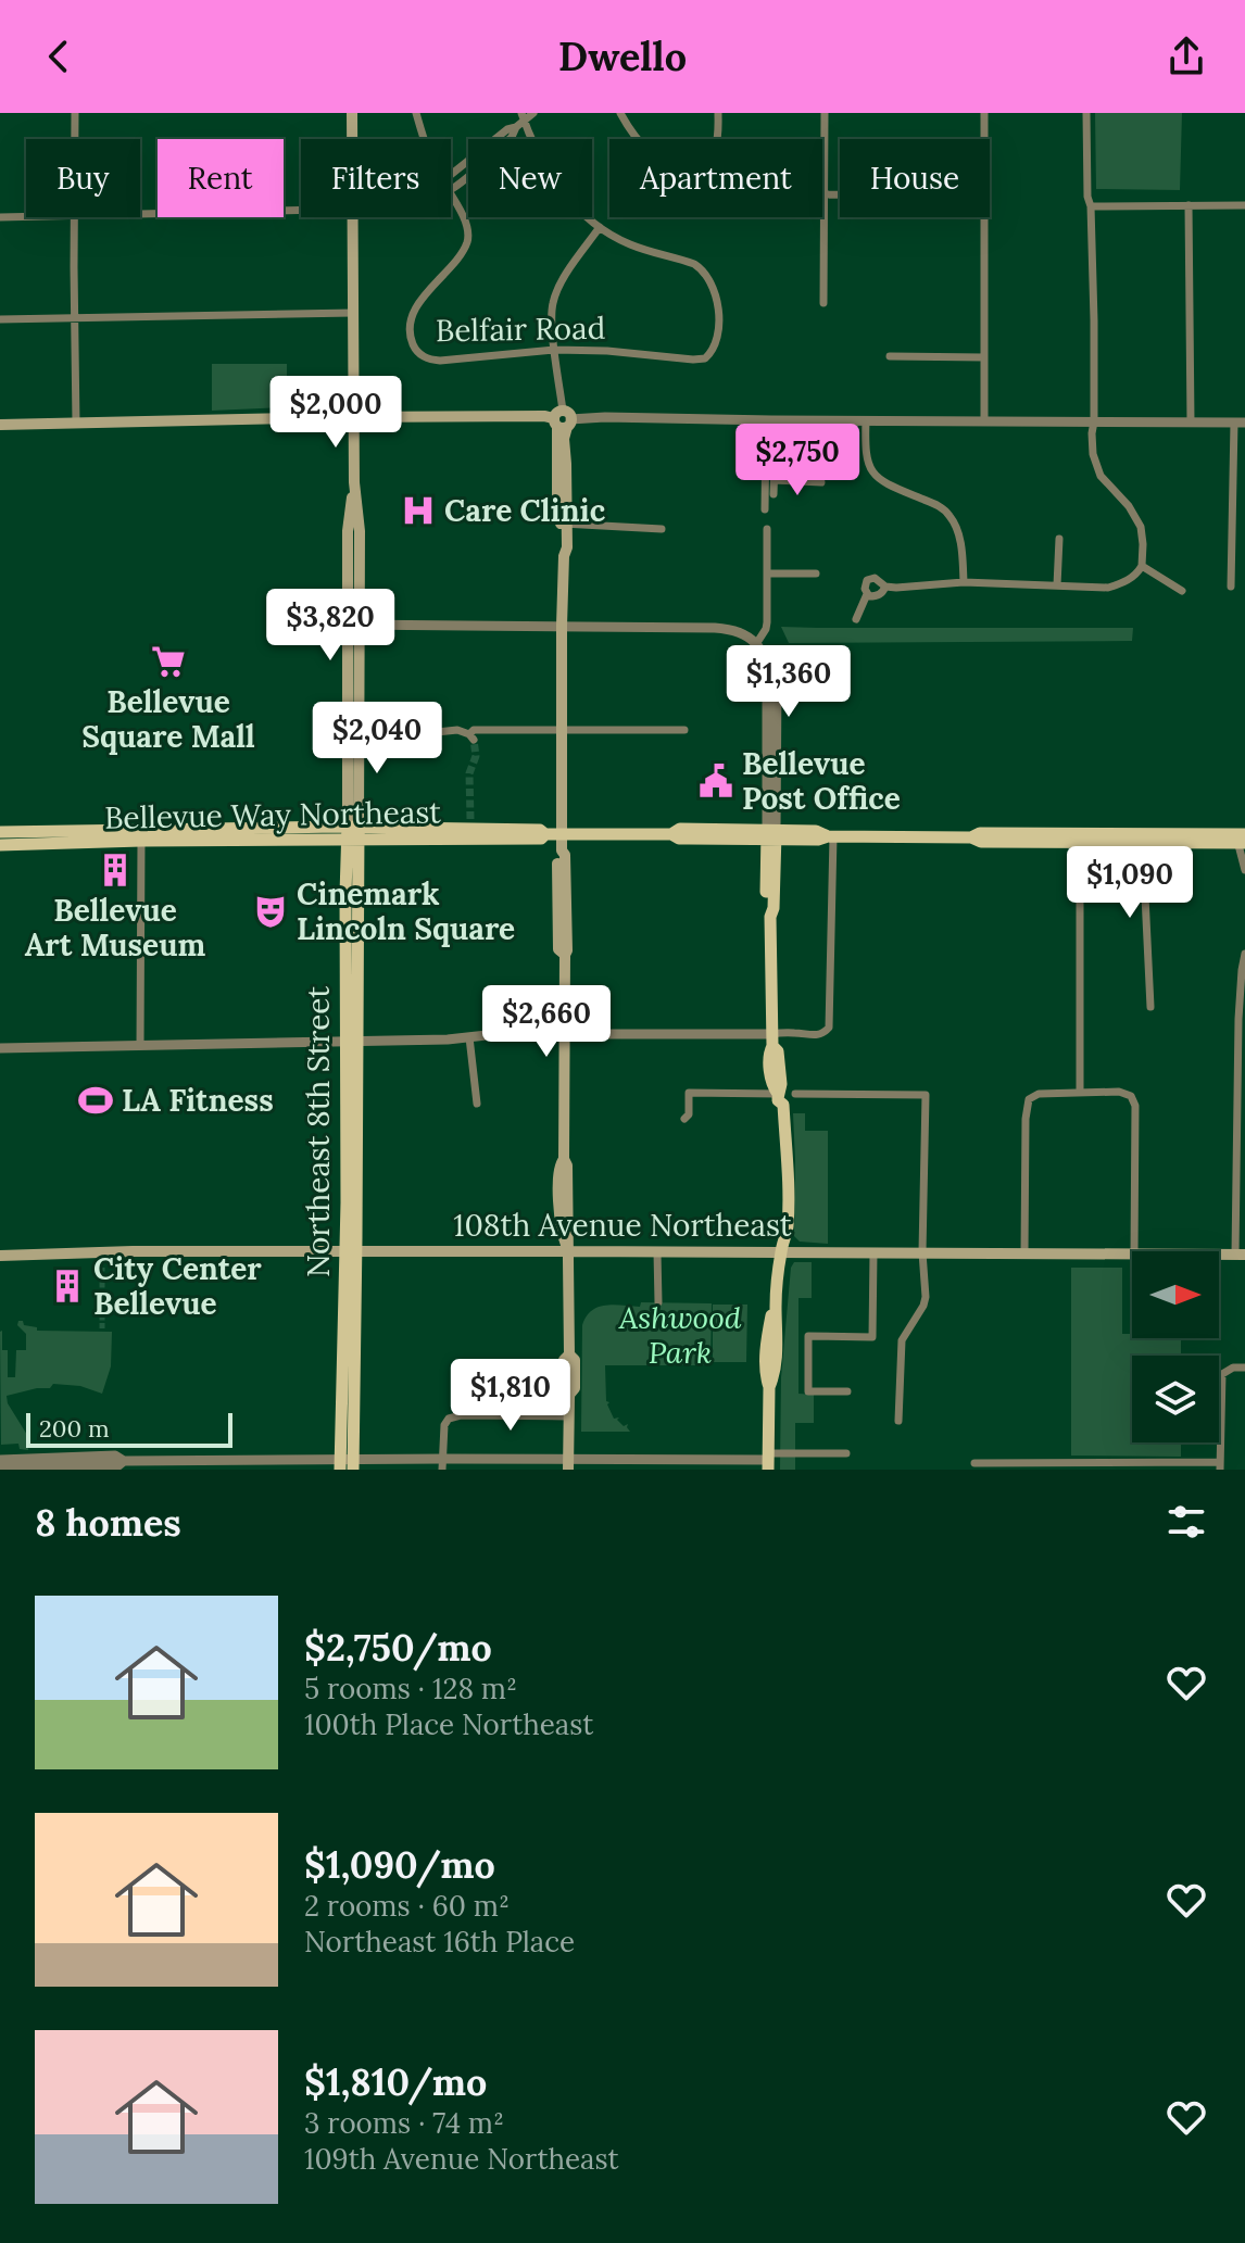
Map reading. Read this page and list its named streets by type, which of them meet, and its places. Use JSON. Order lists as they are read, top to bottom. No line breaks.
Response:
{"streets":{"main road":["Bellevue Way Northeast","Northeast 8th Street","108th Avenue Northeast"],"street":["Belfair Road"]},"crossings":[["Bellevue Way Northeast","Northeast 8th Street"],["Northeast 8th Street","108th Avenue Northeast"]],"parks":["Ashwood Park"],"places":{"hospital":["Care Clinic"],"supermarket":["Bellevue Square Mall"],"public building":["Bellevue Post Office"],"building":["Bellevue Art Museum","City Center Bellevue"],"theatre":["Cinemark Lincoln Square"],"sports":["LA Fitness"]},"scale_bar":"200 m","north":"right","page":{"header":"Dwello","chip":["Buy","Rent","Filters","New","Apartment","House"],"price":["$2,000","$2,750","$3,820","$1,360","$2,040","$1,090","$2,660","$1,810"],"scale":"200 m","heading":"8 homes","list":[{"name":"$2,750/mo","note":"5 rooms · 128 m² · 100th Place Northeast"},{"name":"$1,090/mo","note":"2 rooms · 60 m² · Northeast 16th Place"},{"name":"$1,810/mo","note":"3 rooms · 74 m² · 109th Avenue Northeast"}]}}
